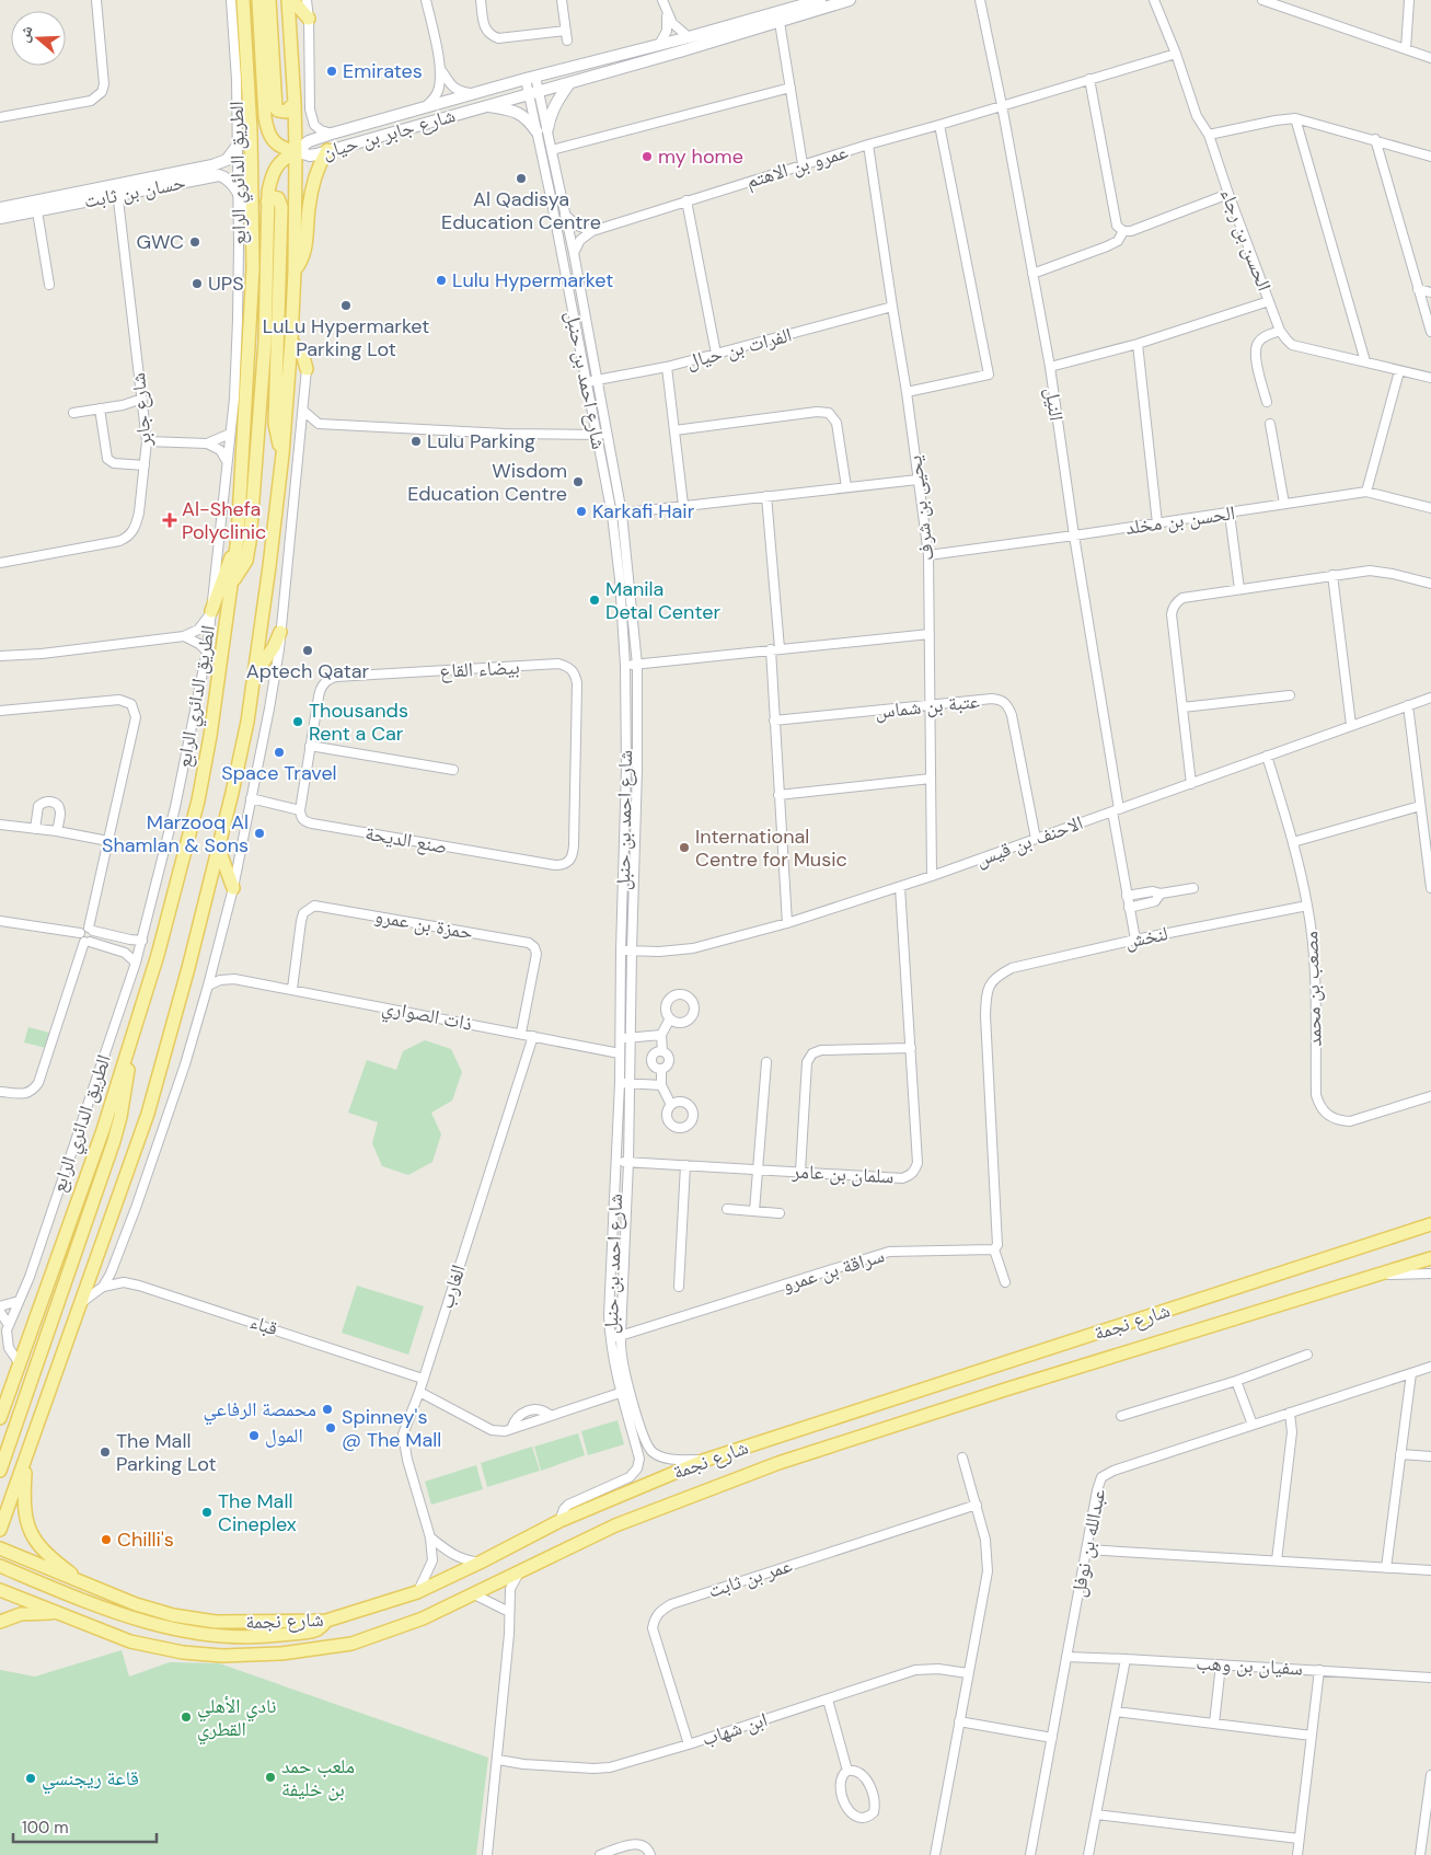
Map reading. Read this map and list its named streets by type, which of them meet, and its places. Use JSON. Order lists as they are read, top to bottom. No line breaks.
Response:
{"streets":{"main road":["الطريق الدائري الرابع","شارع نجمة"],"street":["شارع جابر بن حيان","عمرو بن الاهتم","حسان بن ثابت","الحسن بن رجاء","الفرات بن حيال","شارع احمد بن حنبل","النيل","شارع جابر","يحيى بن شرف","الحسن بن مخلد","بيضاء القاع","عتبة بن شماس","صنع الديحة","الاحنف بن قيس","حمزة بن عمرو","لنخش","مصعب بن محمد","ذات الصواري","سلمان بن عامر","سراقة بن عمرو","الغارب","قباء","عبدالله بن نوفل","عمر بن ثابت","سفيان بن وهب","ابن شهاب"]},"crossings":[["شارع جابر بن حيان","شارع احمد بن حنبل"],["عمرو بن الاهتم","الحسن بن رجاء"],["عمرو بن الاهتم","النيل"],["عمرو بن الاهتم","يحيى بن شرف"],["الطريق الدائري الرابع","حسان بن ثابت"],["حسان بن ثابت","شارع جابر"],["الفرات بن حيال","شارع احمد بن حنبل"],["الفرات بن حيال","يحيى بن شرف"],["شارع احمد بن حنبل","الاحنف بن قيس"],["شارع احمد بن حنبل","ذات الصواري"],["شارع احمد بن حنبل","سلمان بن عامر"],["شارع احمد بن حنبل","سراقة بن عمرو"],["شارع احمد بن حنبل","شارع نجمة"],["النيل","الحسن بن مخلد"],["النيل","الاحنف بن قيس"],["النيل","لنخش"],["يحيى بن شرف","الحسن بن مخلد"],["يحيى بن شرف","عتبة بن شماس"],["يحيى بن شرف","الاحنف بن قيس"],["بيضاء القاع","صنع الديحة"],["عتبة بن شماس","الاحنف بن قيس"],["الاحنف بن قيس","مصعب بن محمد"],["الاحنف بن قيس","سلمان بن عامر"],["حمزة بن عمرو","ذات الصواري"],["لنخش","مصعب بن محمد"],["لنخش","سراقة بن عمرو"],["ذات الصواري","الغارب"],["الغارب","شارع نجمة"],["الغارب","قباء"],["عبدالله بن نوفل","سفيان بن وهب"],["عمر بن ثابت","ابن شهاب"]],"places":{"other":["Emirates","my home","Al Qadisya Education Centre","GWC","Lulu Hypermarket","UPS","LuLu Hypermarket Parking Lot","Lulu Parking","Wisdom Education Centre","Karkafi Hair","Manila Detal Center","Aptech Qatar","Thousands Rent a Car","Space Travel","Marzooq Al Shamlan & Sons","International Centre for Music","محمصة الرفاعي","Spinney's @ The Mall","المول","The Mall Parking Lot","The Mall Cineplex","Chilli's","نادي الأهلي القطري","ملعب حمد بن خليفة","قاعة ريجنسي"],"health":["Al-Shefa Polyclinic"]},"scale_bar":"100 m","north":"left"}
